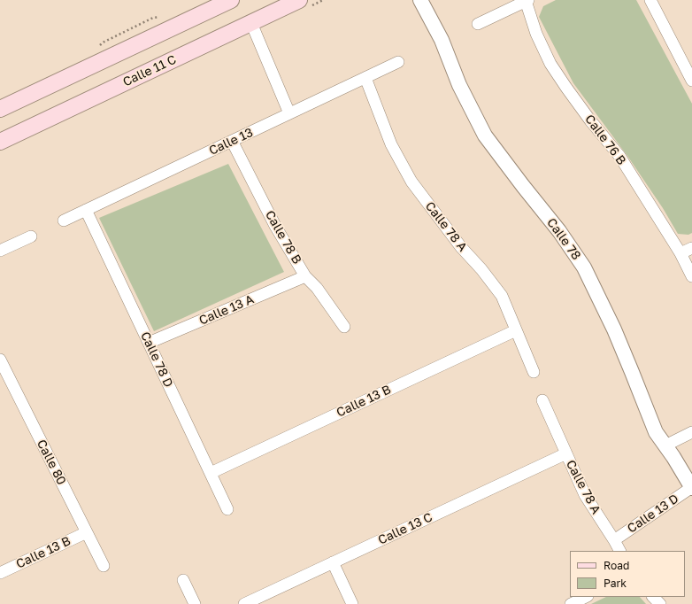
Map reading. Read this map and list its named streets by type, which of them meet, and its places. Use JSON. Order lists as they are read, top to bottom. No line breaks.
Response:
{"streets":{"main road":["Calle 11 C"],"street":["Calle 76 B","Calle 13","Calle 78 A","Calle 78 B","Calle 78","Calle 13 A","Calle 78 D","Calle 13 B","Calle 80","Calle 13 D","Calle 13 C"]},"crossings":[["Calle 13","Calle 78 A"],["Calle 13","Calle 78 B"],["Calle 13","Calle 78 D"],["Calle 78 A","Calle 13 B"],["Calle 78 A","Calle 13 D"],["Calle 78 A","Calle 13 C"],["Calle 78 B","Calle 13 A"],["Calle 78","Calle 13 D"],["Calle 13 A","Calle 78 D"],["Calle 78 D","Calle 13 B"],["Calle 13 B","Calle 80"]],"legend":["Road","Park"]}
